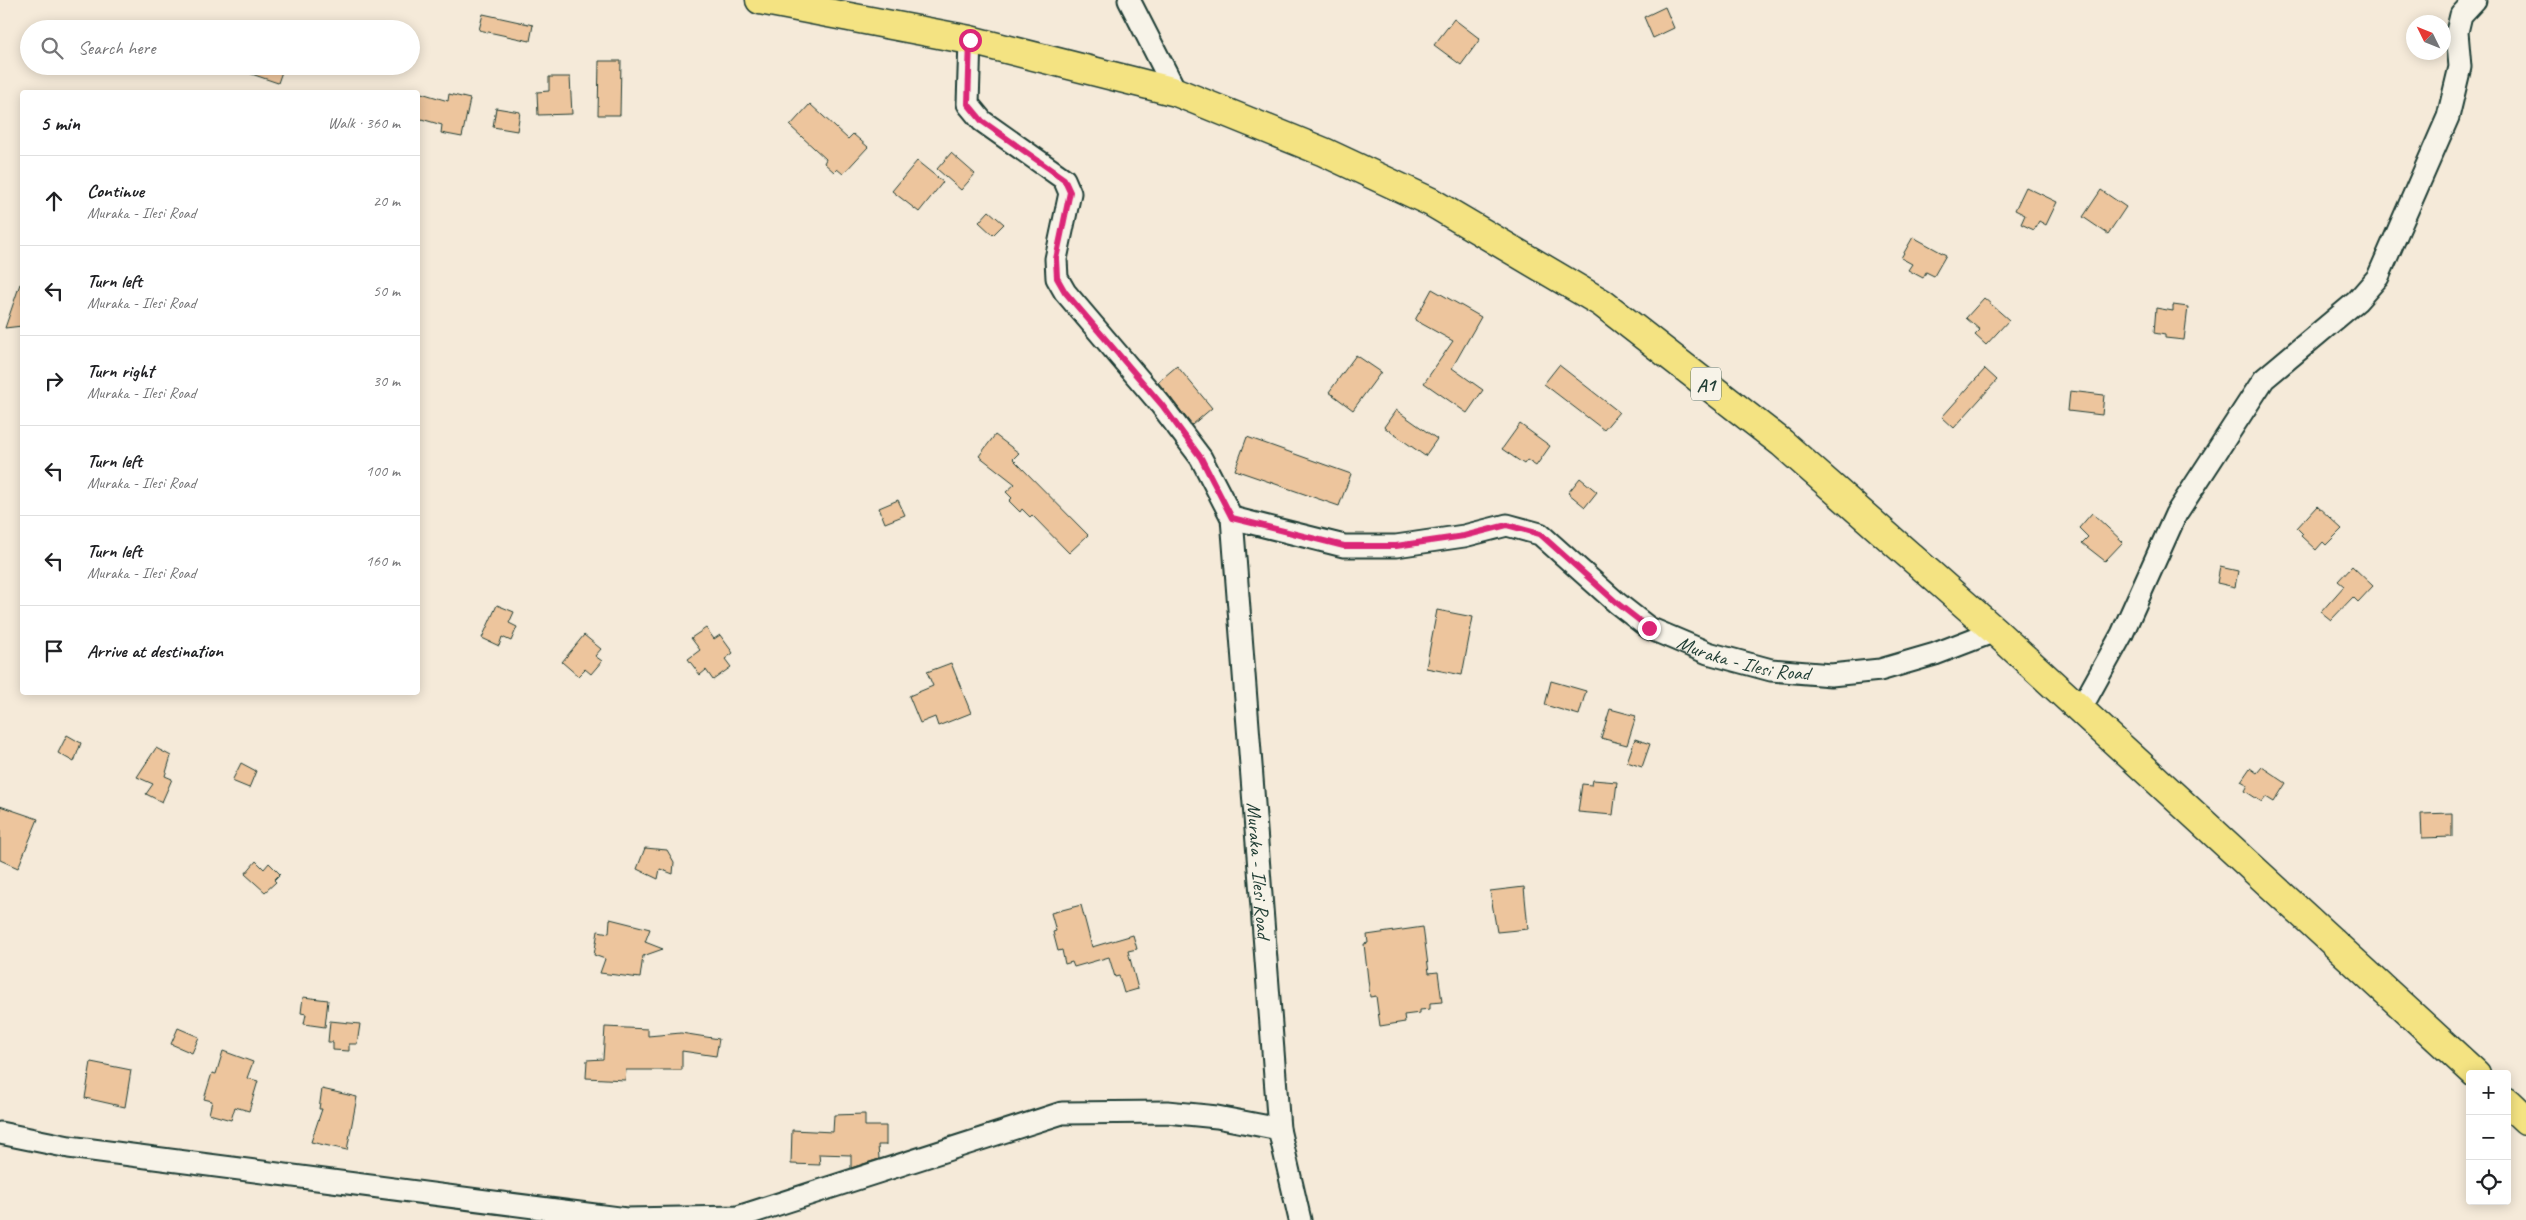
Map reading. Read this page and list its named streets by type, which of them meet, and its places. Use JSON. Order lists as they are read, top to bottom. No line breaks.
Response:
{"streets":{"highway":["A1"],"street":["Muraka - Ilesi Road"]},"crossings":[["A1","Muraka - Ilesi Road"]],"north":"top left","page":{"search":"Search here","heading":["5 min","Walk · 360 m"],"list":[["Continue","Muraka - Ilesi Road","20 m"],["Turn left","Muraka - Ilesi Road","50 m"],["Turn right","Muraka - Ilesi Road","30 m"],["Turn left","Muraka - Ilesi Road","100 m"],["Turn left","Muraka - Ilesi Road","160 m"],"Arrive at destination"],"map_buttons":["+","−"]}}
